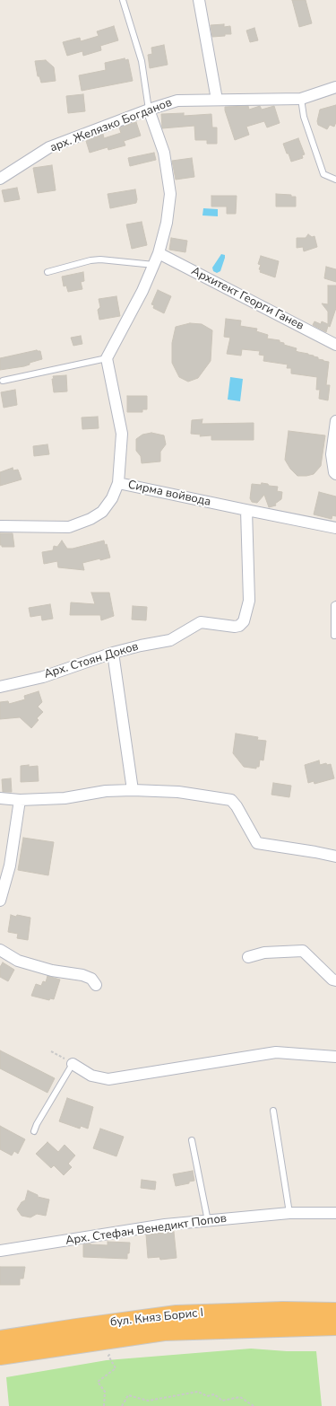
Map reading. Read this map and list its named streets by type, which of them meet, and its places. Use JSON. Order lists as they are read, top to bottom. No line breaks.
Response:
{"streets":{"highway":["бул. Княз Борис I"],"street":["арх. Желязко Богданов","Архитект Георги Ганев","Сирма войвода","Арх. Стоян Доков","Арх. Стефан Венедикт Попов"]},"crossings":[["Сирма войвода","Арх. Стоян Доков"]]}
